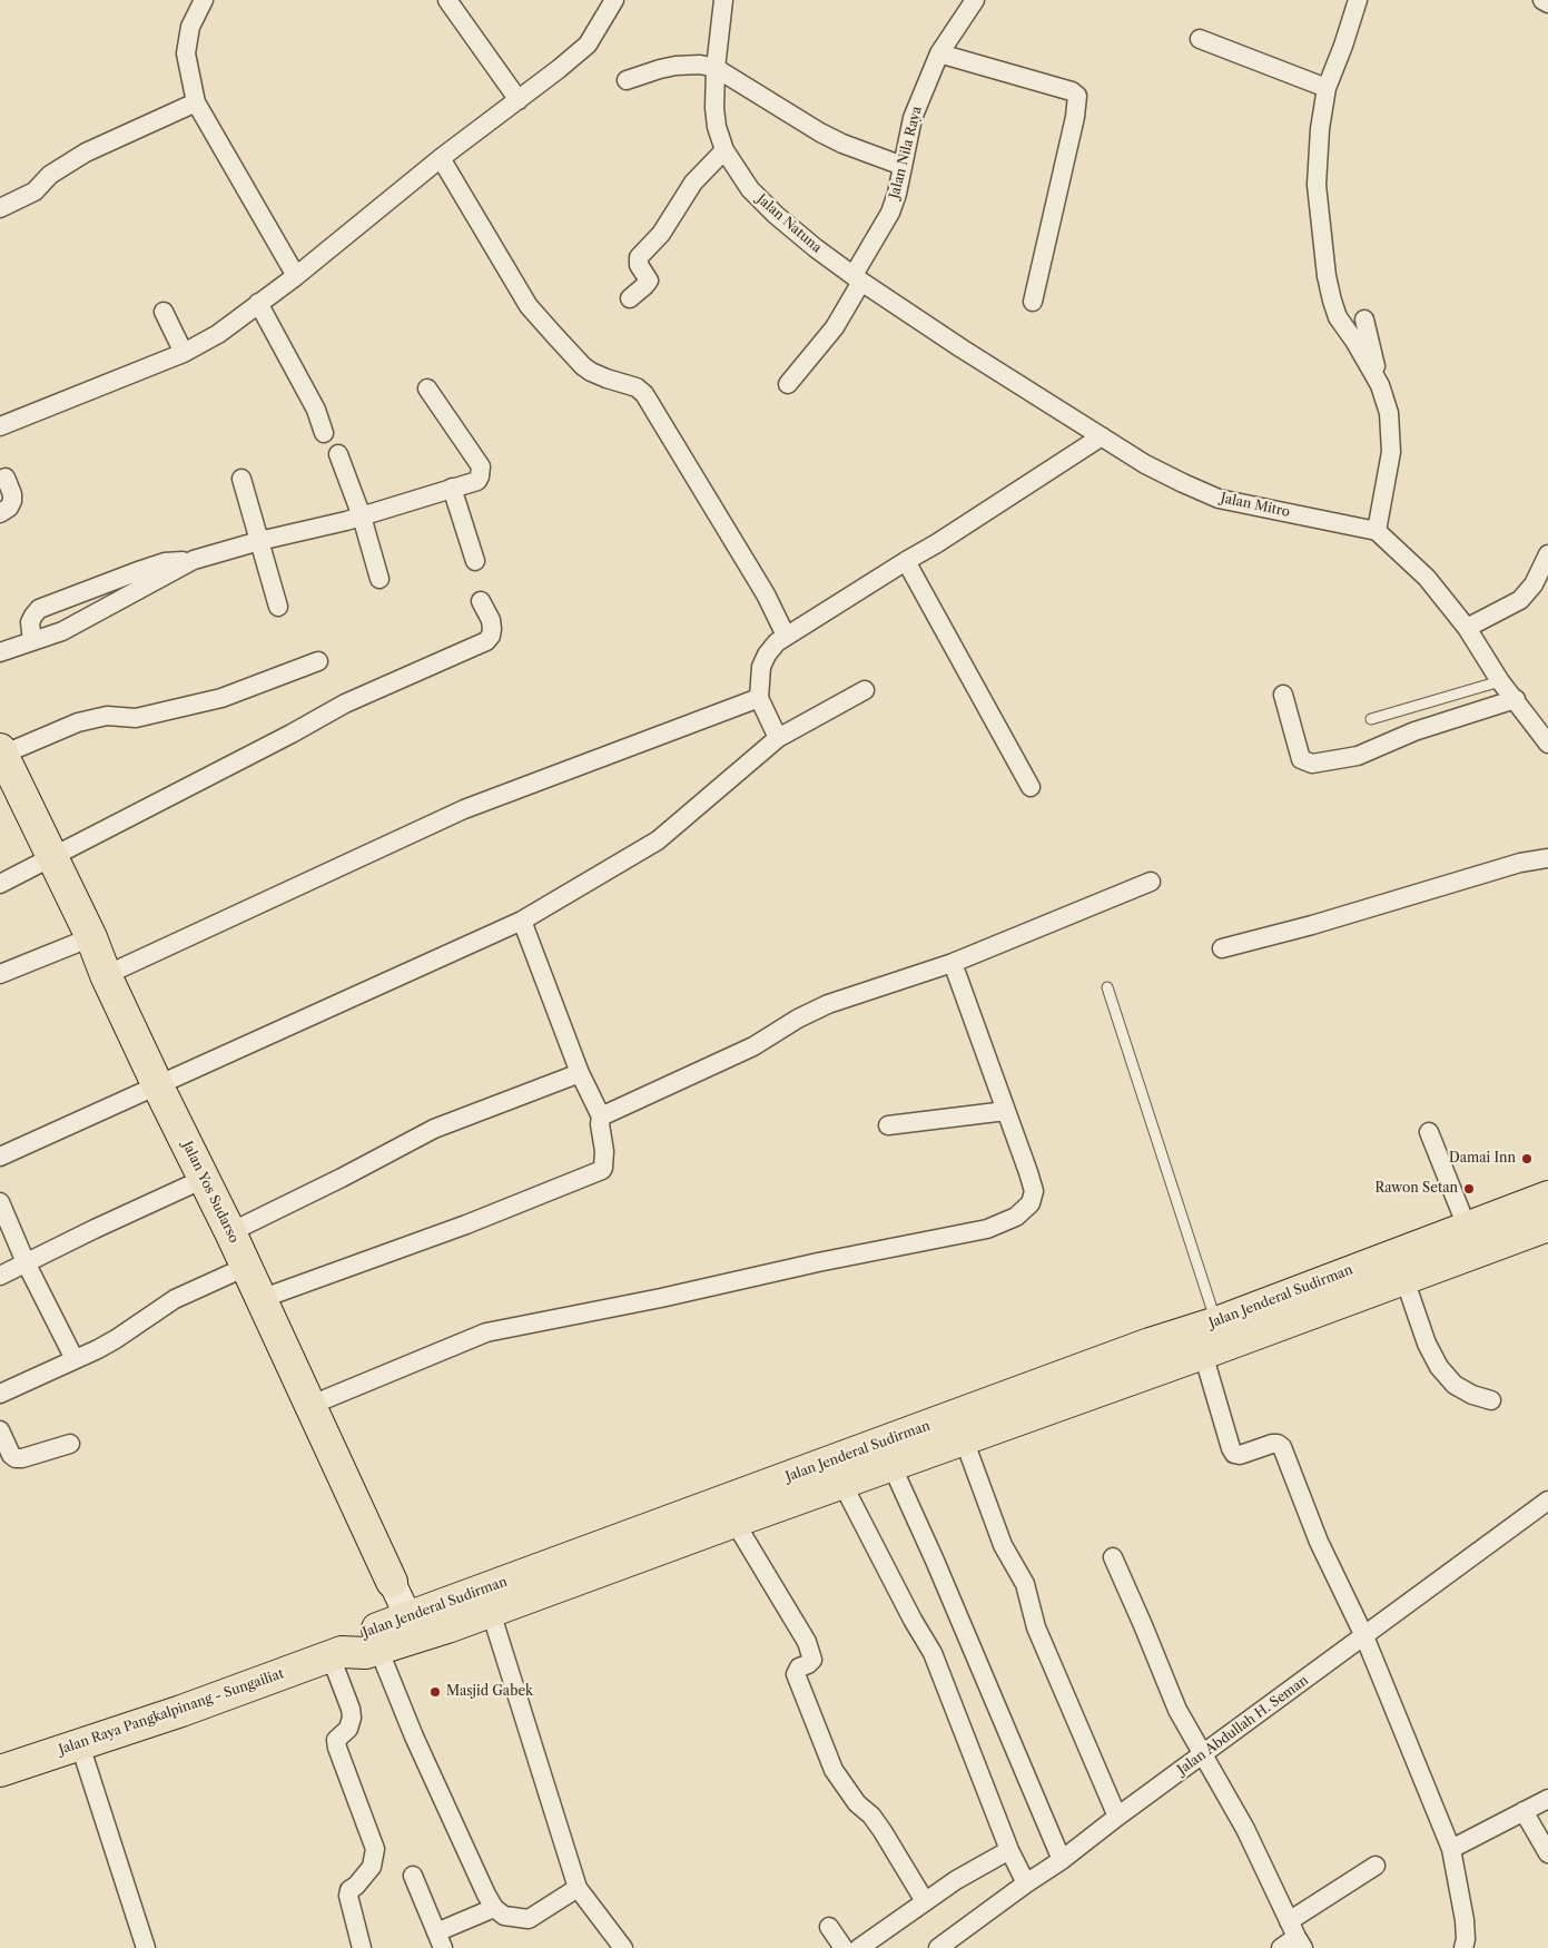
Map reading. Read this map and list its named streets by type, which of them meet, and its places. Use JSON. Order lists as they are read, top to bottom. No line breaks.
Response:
{"streets":{"highway":["Jalan Yos Sudarso","Jalan Jenderal Sudirman","Jalan Raya Pangkalpinang - Sungailiat"],"street":["Jalan Nila Raya","Jalan Natuna","Jalan Mitro","Jalan Abdullah H. Seman"]},"crossings":[["Jalan Nila Raya","Jalan Natuna"],["Jalan Nila Raya","Jalan Mitro"],["Jalan Natuna","Jalan Mitro"],["Jalan Yos Sudarso","Jalan Jenderal Sudirman"],["Jalan Jenderal Sudirman","Jalan Raya Pangkalpinang - Sungailiat"]],"places":["Damai Inn","Rawon Setan","Masjid Gabek"]}
